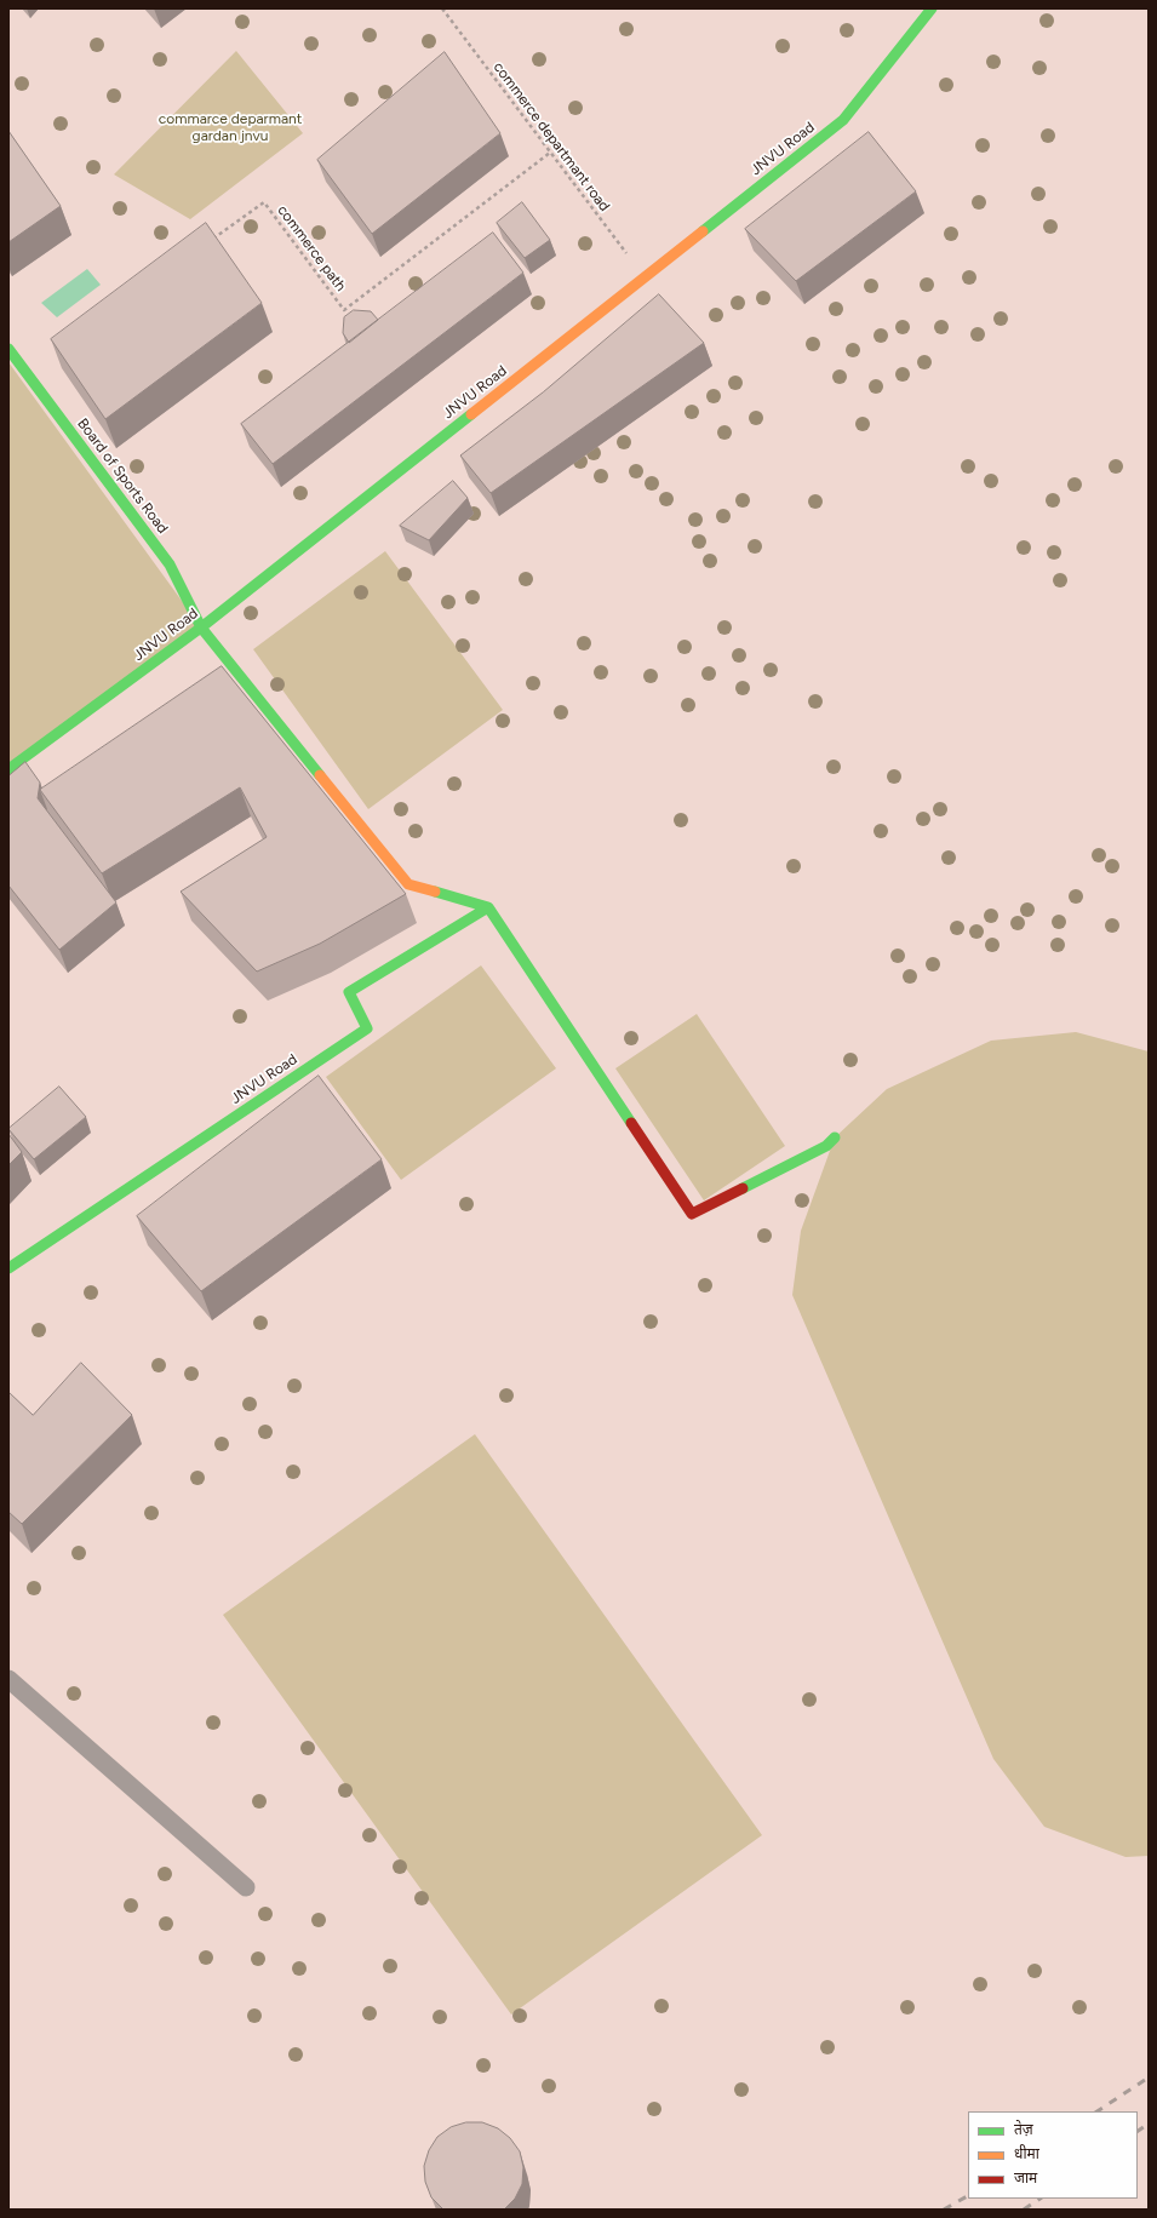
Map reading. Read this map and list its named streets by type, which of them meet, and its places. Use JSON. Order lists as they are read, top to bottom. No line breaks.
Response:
{"streets":{"street":["JNVU Road","Board of Sports Road"],"path":["commerce departmant road","commerce path"]},"crossings":[["commerce departmant road","JNVU Road"],["commerce departmant road","commerce path"],["JNVU Road","Board of Sports Road"]],"parks":["commarce deparmant gardan jnvu"],"legend":["तेज़","धीमा","जाम"]}
